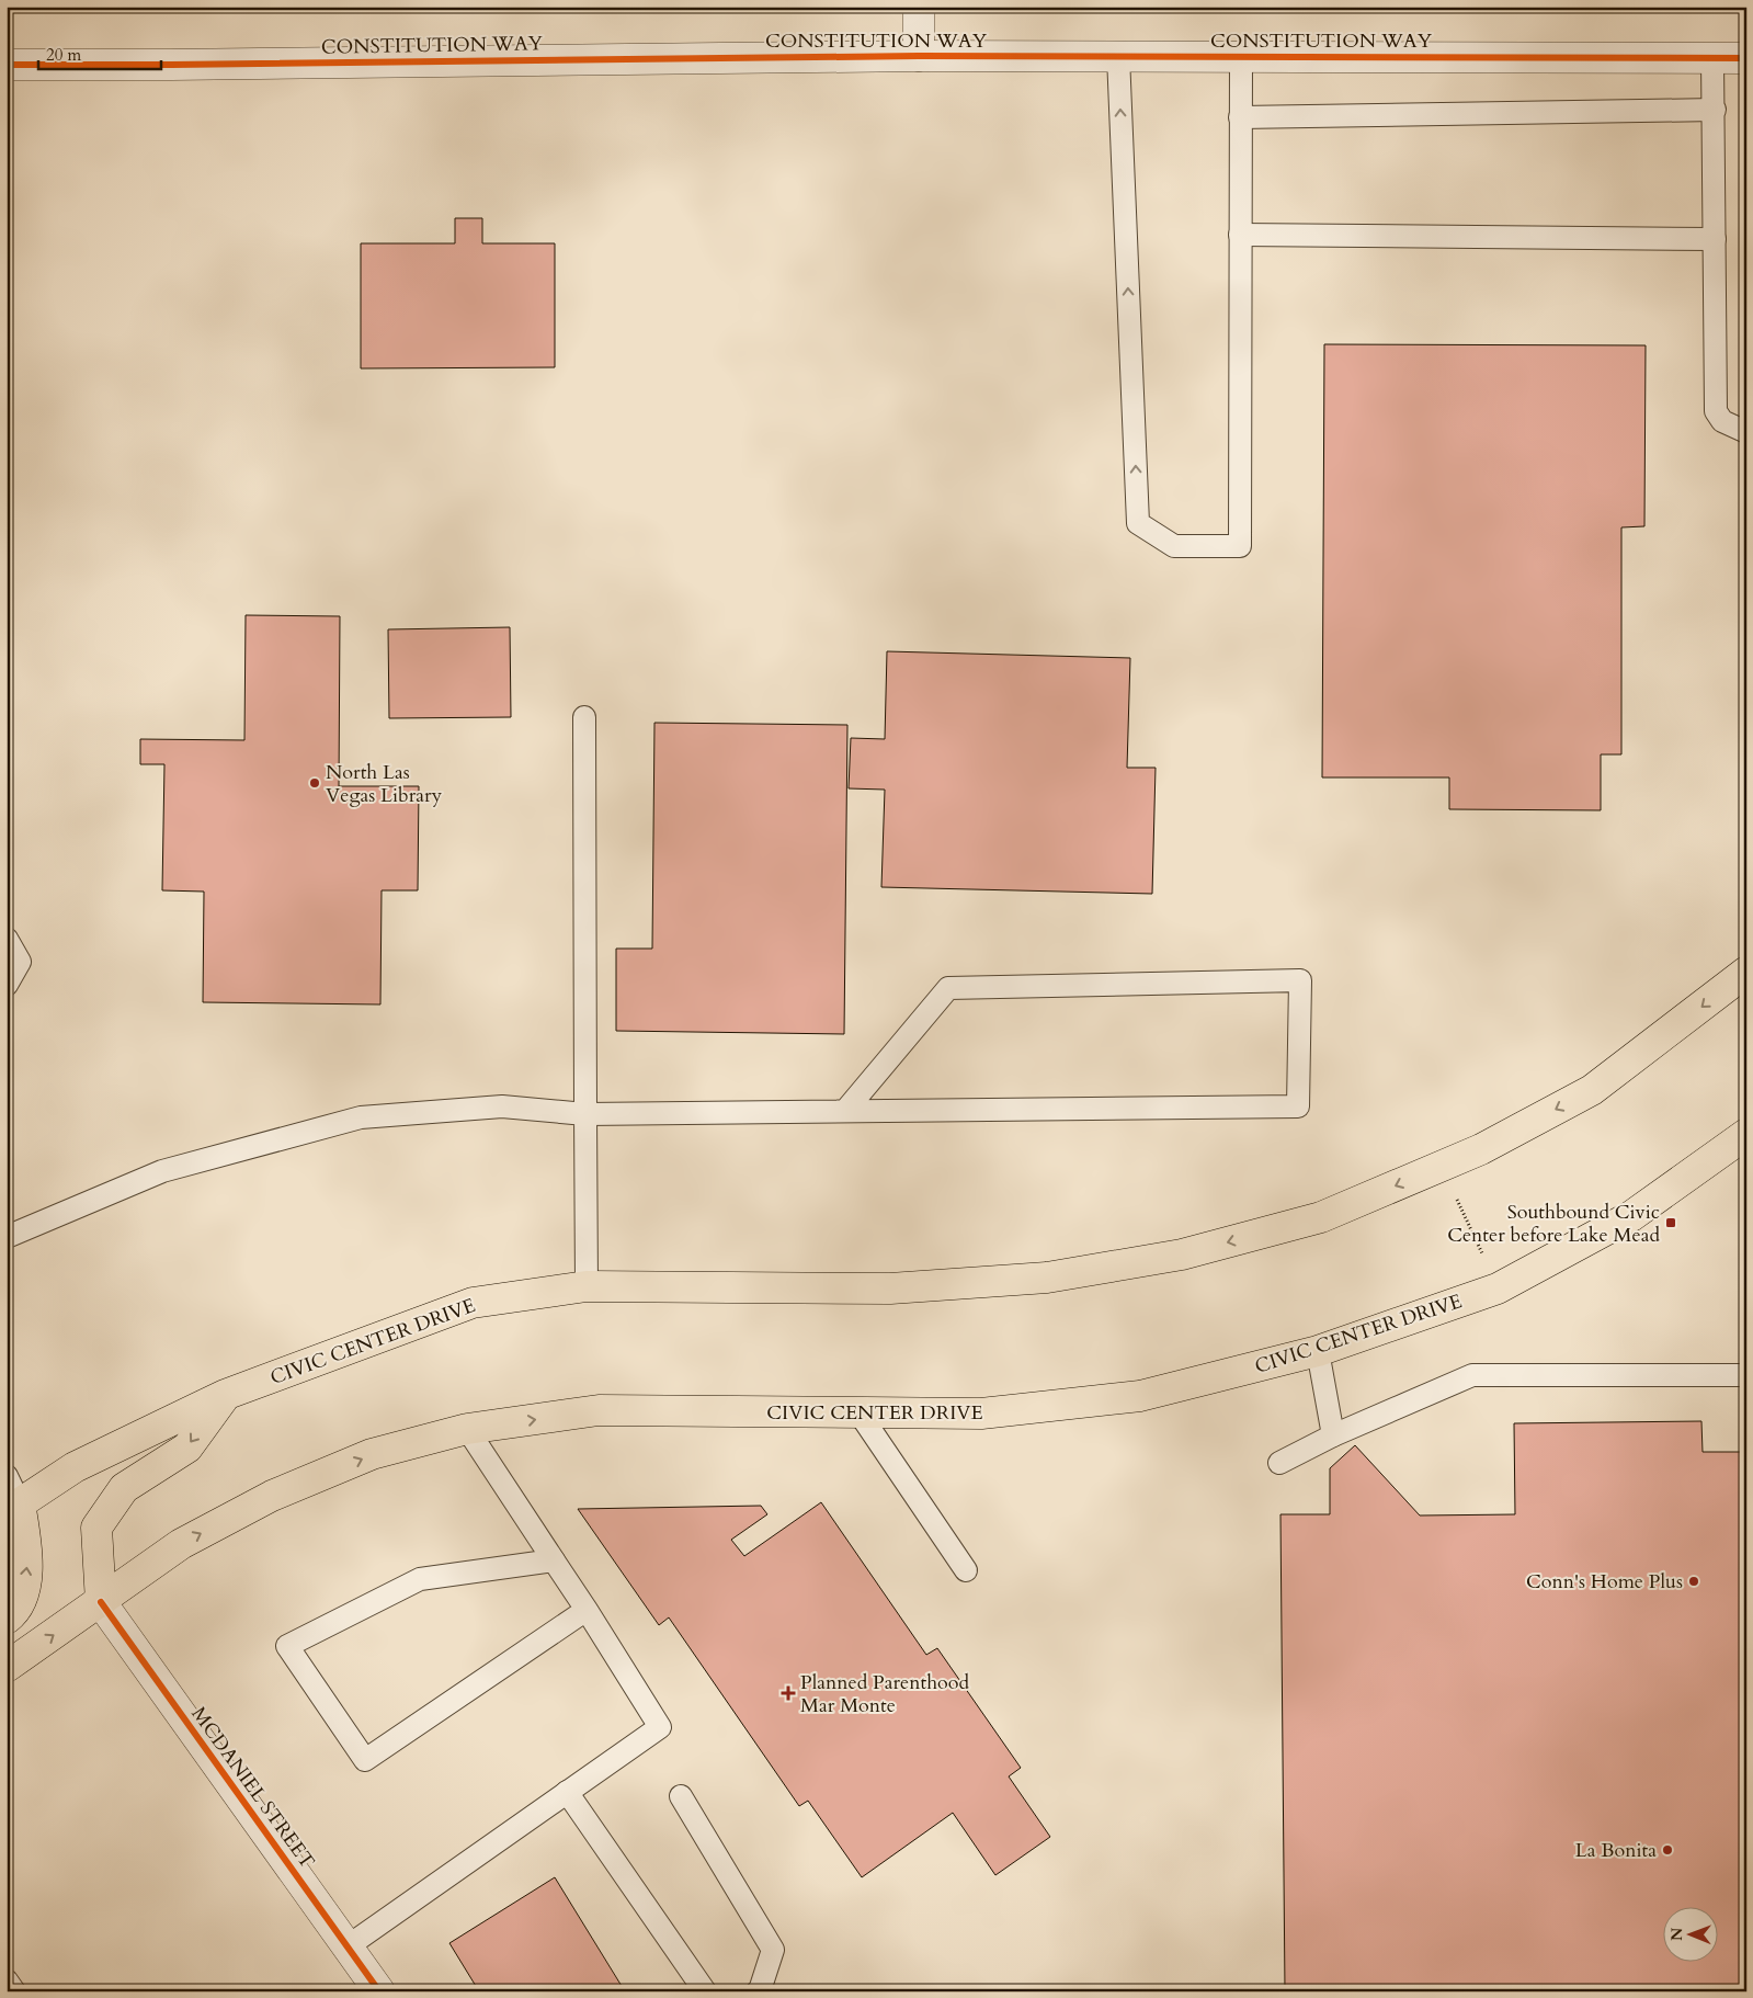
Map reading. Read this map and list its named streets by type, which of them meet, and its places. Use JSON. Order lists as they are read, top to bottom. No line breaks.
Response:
{"streets":{"main road":["CIVIC CENTER DRIVE"],"street":["CONSTITUTION WAY","MCDANIEL STREET"]},"crossings":[["CIVIC CENTER DRIVE","MCDANIEL STREET"]],"places":{"other":["North Las Vegas Library","Conn's Home Plus","La Bonita"],"transit":["Southbound Civic Center before Lake Mead"],"health":["Planned Parenthood Mar Monte"]},"scale_bar":"20 m","north":"left"}
